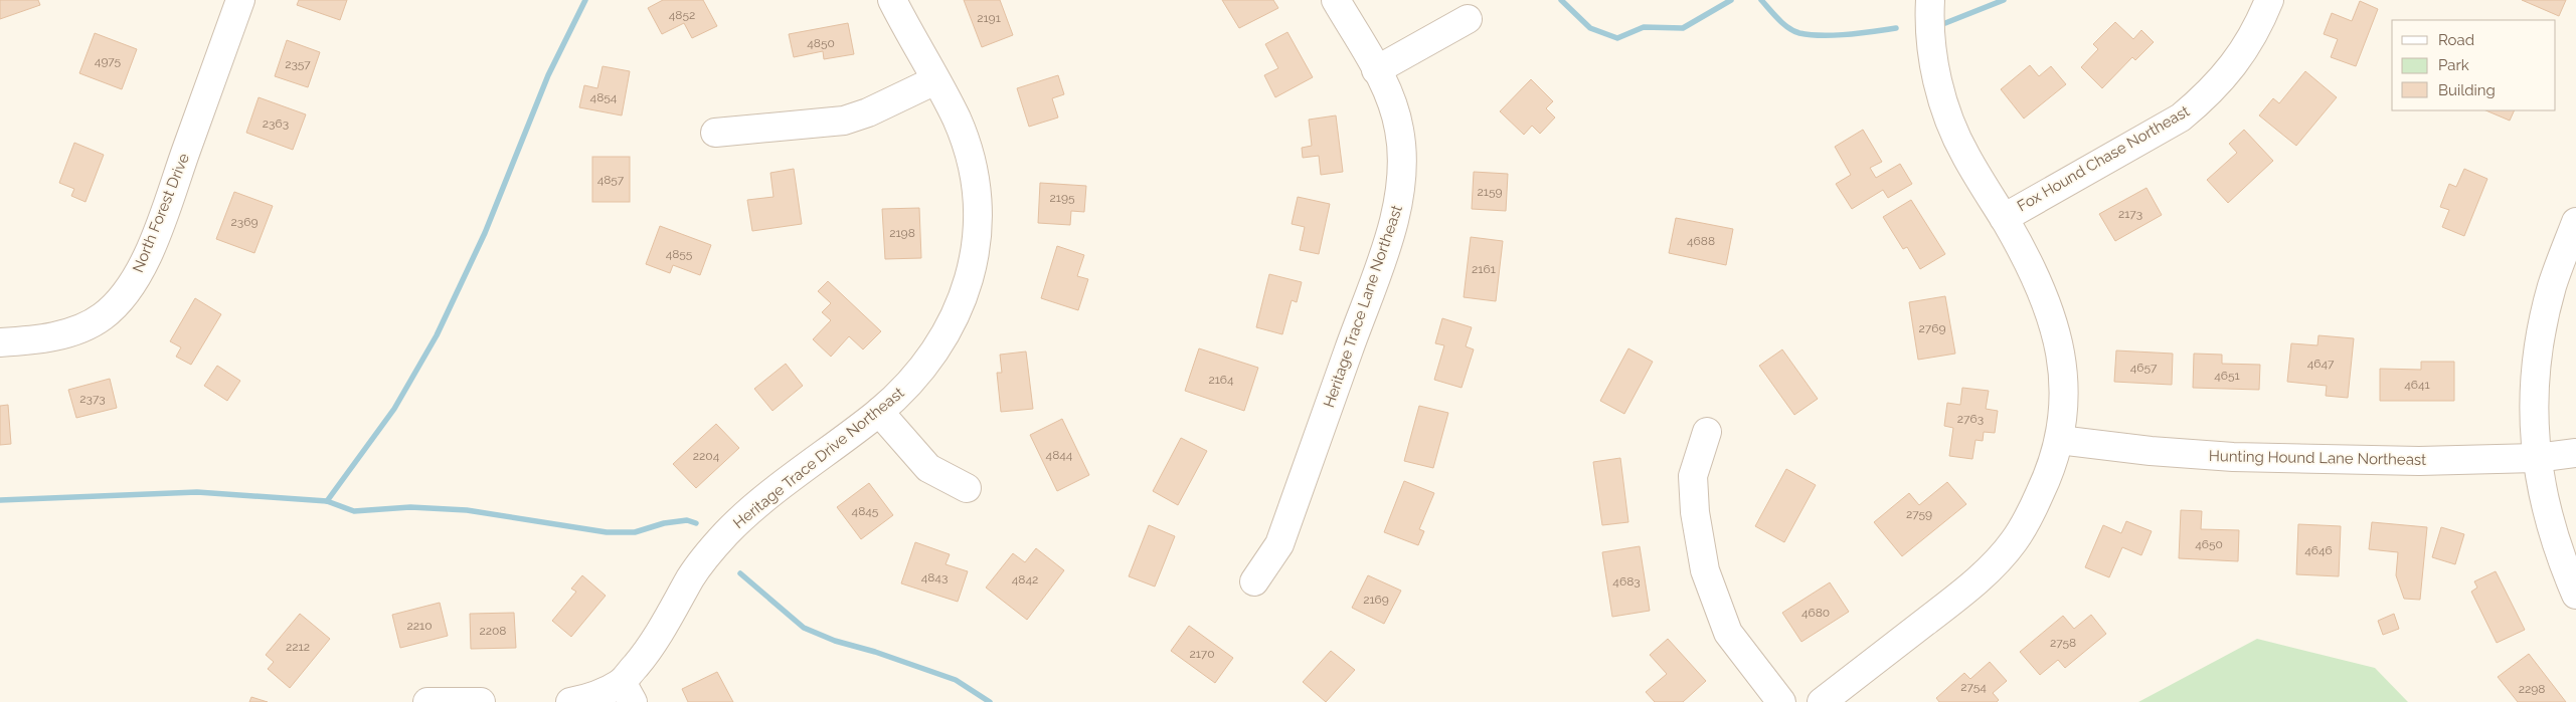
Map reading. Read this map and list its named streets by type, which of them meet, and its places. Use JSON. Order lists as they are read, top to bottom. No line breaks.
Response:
{"streets":{"street":["Fox Hound Chase Northeast","North Forest Drive","Heritage Trace Lane Northeast","Heritage Trace Drive Northeast","Hunting Hound Lane Northeast"]},"house_numbers":["4852","2191","4850","4975","2357","4854","2363","4857","2159","2195","2173","2369","2198","4688","4855","2161","2769","4647","4657","4651","2164","4641","2373","2763","4844","2204","4845","2759","4650","4646","4843","4842","4683","2169","4680","2210","2208","2758","2212","2170","2754","2298"],"legend":["Road","Park","Building"]}
